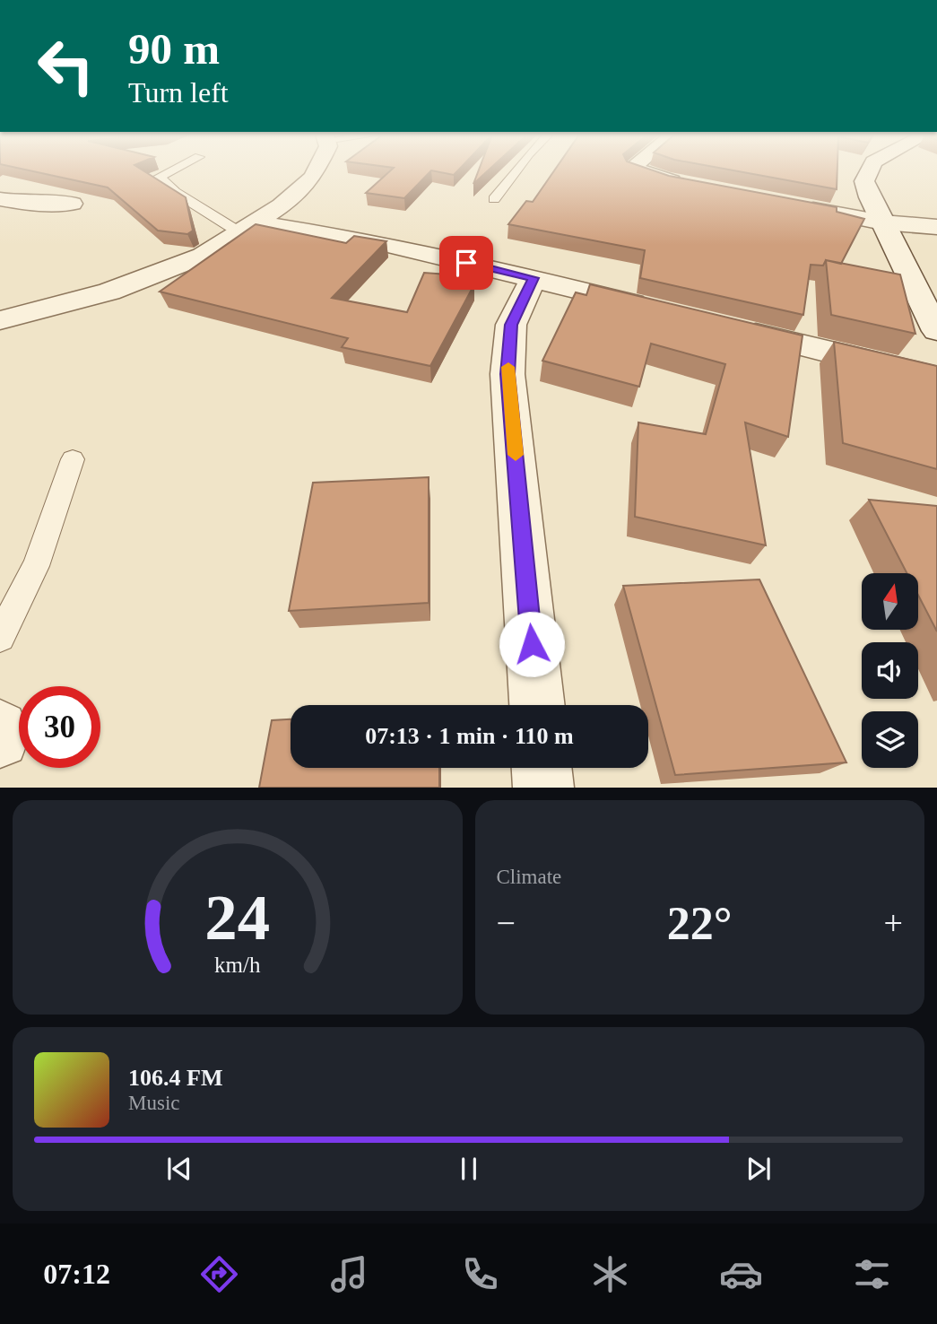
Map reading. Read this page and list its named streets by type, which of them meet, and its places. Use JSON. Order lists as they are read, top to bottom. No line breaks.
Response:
{"north":"top","page":{"turn":["90 m","Turn left"],"limit":"30","trip":"07:13 · 1 min · 110 m","tile":"Climate","heat":["−","22°","+"],"song":["106.4 FM","Music"],"tabs":"07:12","gauge":["24","km/h"]}}
